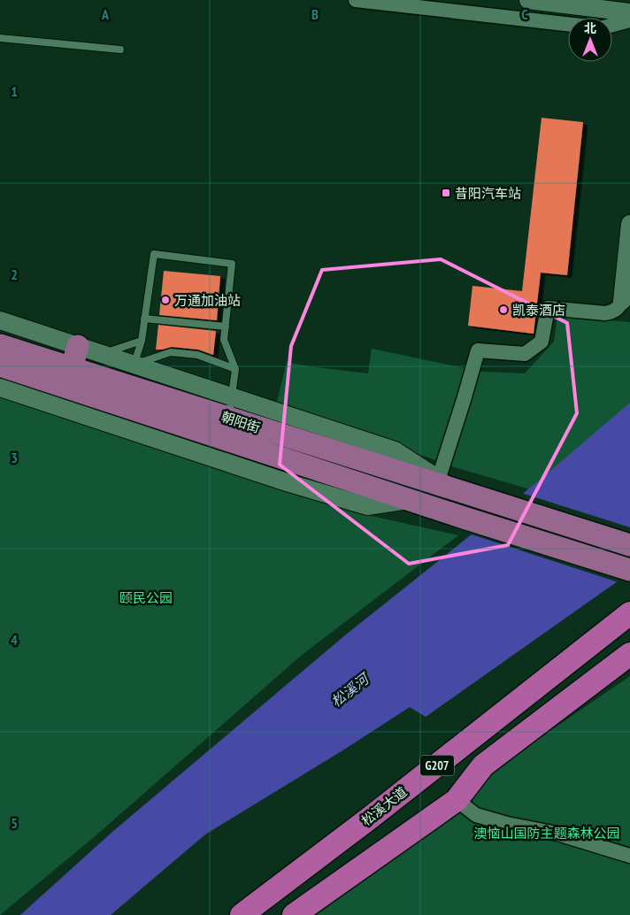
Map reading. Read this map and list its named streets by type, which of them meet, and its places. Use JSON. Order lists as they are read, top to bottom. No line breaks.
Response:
{"streets":{"highway":["G207","松溪大道"],"main road":["朝阳街"]},"water":["松溪河"],"parks":["颐民公园","澳恼山国防主题森林公园"],"places":{"transit":["昔阳汽车站"],"other":["万通加油站","凯泰酒店"]},"north":"top","grid":{"columns":["A","B","C"],"rows":["1","2","3","4","5"]}}
